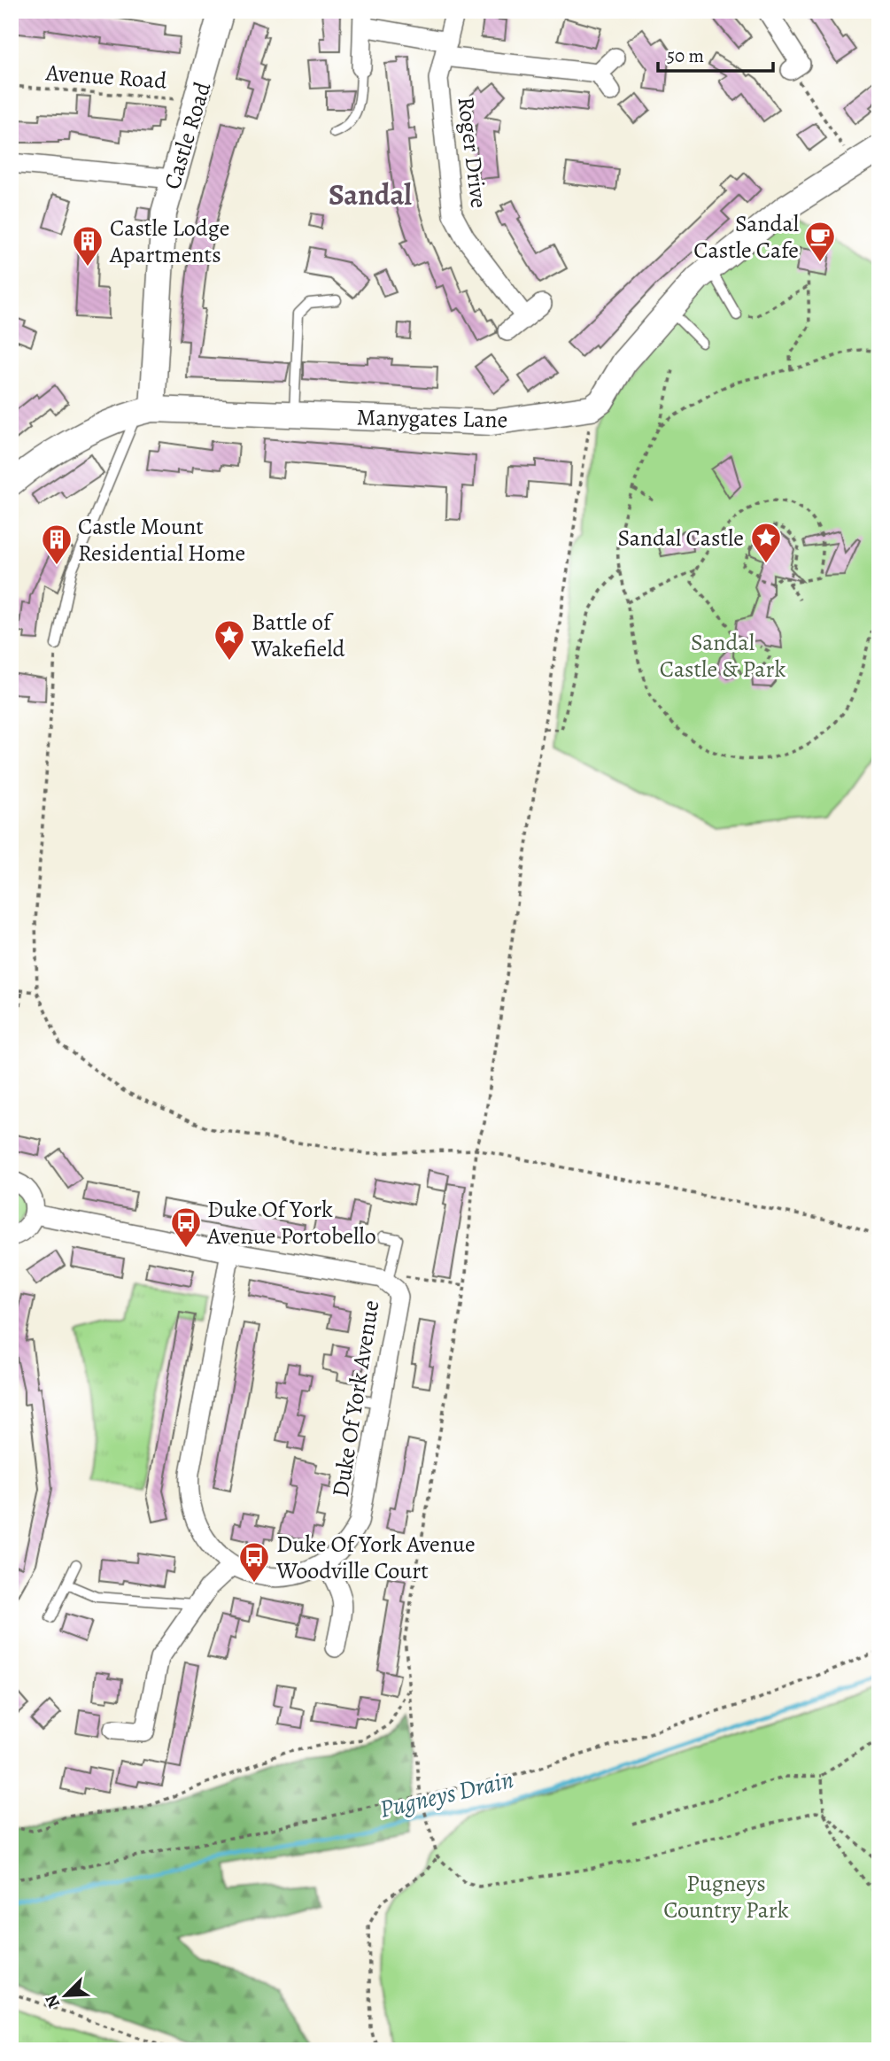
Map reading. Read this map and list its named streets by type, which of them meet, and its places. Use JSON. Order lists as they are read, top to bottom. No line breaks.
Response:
{"streets":{"street":["Castle Road","Roger Drive","Manygates Lane","Duke Of York Avenue"],"path":["Avenue Road"]},"crossings":[["Avenue Road","Castle Road"],["Castle Road","Manygates Lane"]],"districts":["Sandal"],"water":["Pugneys Drain"],"parks":["Sandal Castle & Park","Pugneys Country Park"],"places":{"cafe":["Sandal Castle Cafe"],"building":["Castle Lodge Apartments","Castle Mount Residential Home"],"place":["Sandal Castle","Battle of Wakefield"],"bus stop":["Duke Of York Avenue Portobello","Duke Of York Avenue Woodville Court"]},"scale_bar":"50 m","north":"bottom left"}
